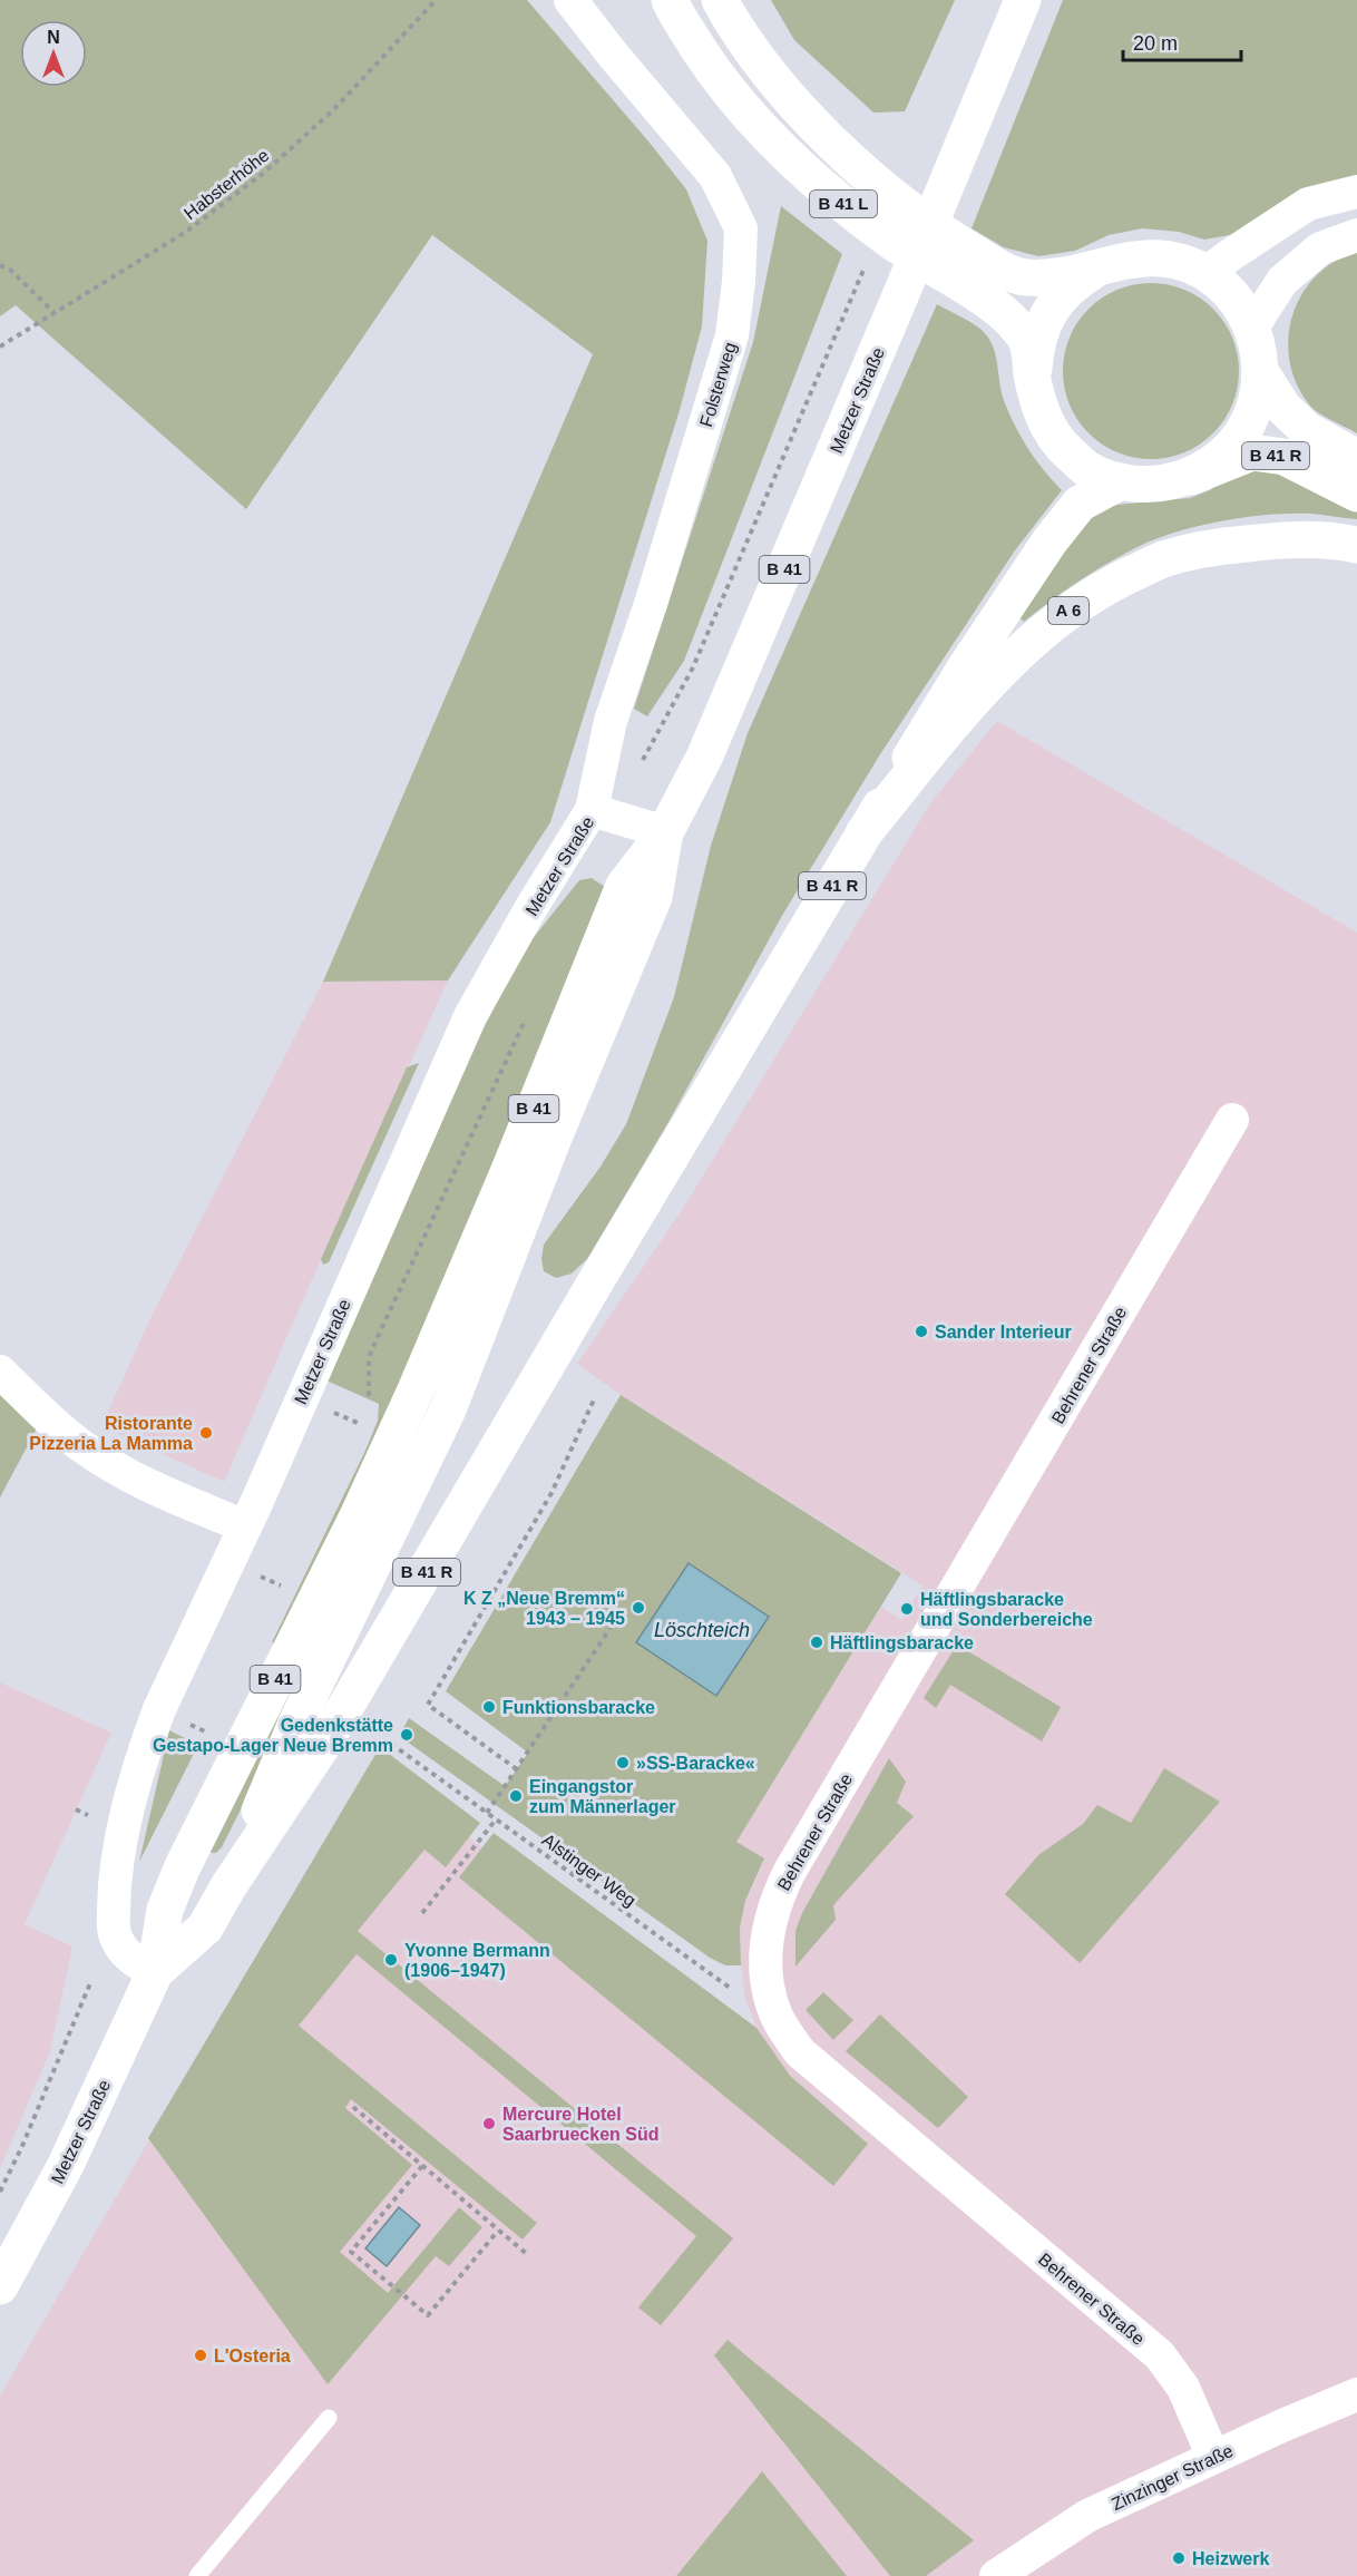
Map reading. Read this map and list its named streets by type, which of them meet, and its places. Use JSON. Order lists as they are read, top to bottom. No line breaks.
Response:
{"streets":{"main road":["B 41 L","Metzer Straße","B 41 R","B 41","A 6"],"street":["Folsterweg","Behrener Straße","Zinzinger Straße"],"path":["Habsterhöhe","Alstinger Weg"]},"crossings":[["B 41 L","B 41 R"],["Folsterweg","Metzer Straße"],["Metzer Straße","B 41 R"],["Metzer Straße","A 6"],["B 41 R","A 6"],["Behrener Straße","Alstinger Weg"],["Behrener Straße","Zinzinger Straße"]],"water":["Löschteich"],"places":["Sander Interieur","Ristorante Pizzeria La Mamma","K Z „Neue Bremm“ 1943 – 1945","Häftlingsbaracke und Sonderbereiche","Häftlingsbaracke","Funktionsbaracke","Gedenkstätte Gestapo-Lager Neue Bremm","»SS-Baracke«","Eingangstor zum Männerlager","Yvonne Bermann (1906–1947)","Mercure Hotel Saarbruecken Süd","L'Osteria","Heizwerk"],"scale_bar":"20 m","north":"top"}
